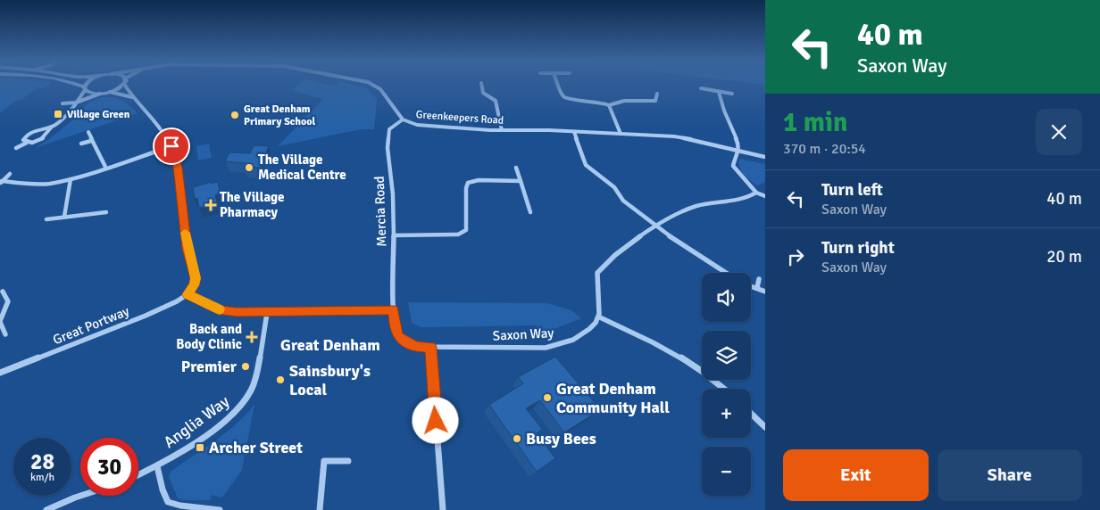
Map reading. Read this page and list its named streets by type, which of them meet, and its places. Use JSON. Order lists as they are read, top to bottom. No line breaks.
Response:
{"streets":{"street":["Greenkeepers Road","Mercia Road","Great Portway","Saxon Way","Anglia Way"]},"crossings":[["Greenkeepers Road","Mercia Road"],["Mercia Road","Saxon Way"]],"districts":["Great Denham"],"places":{"transit":["Village Green","Archer Street"],"other":["Great Denham Primary School","The Village Medical Centre","Premier","Sainsbury's Local","Great Denham Community Hall","Busy Bees"],"health":["The Village Pharmacy","Back and Body Clinic"]},"page":{"turn":["40 m","Saxon Way"],"heading":["1 min","370 m · 20:54"],"list":[{"name":"Turn left","note":"Saxon Way","value":"40 m"},{"name":"Turn right","note":"Saxon Way","value":"20 m"}],"map_buttons":["+","−"],"speed":"28 km/h","limit":"30","buttons":["Exit","Share"]}}
